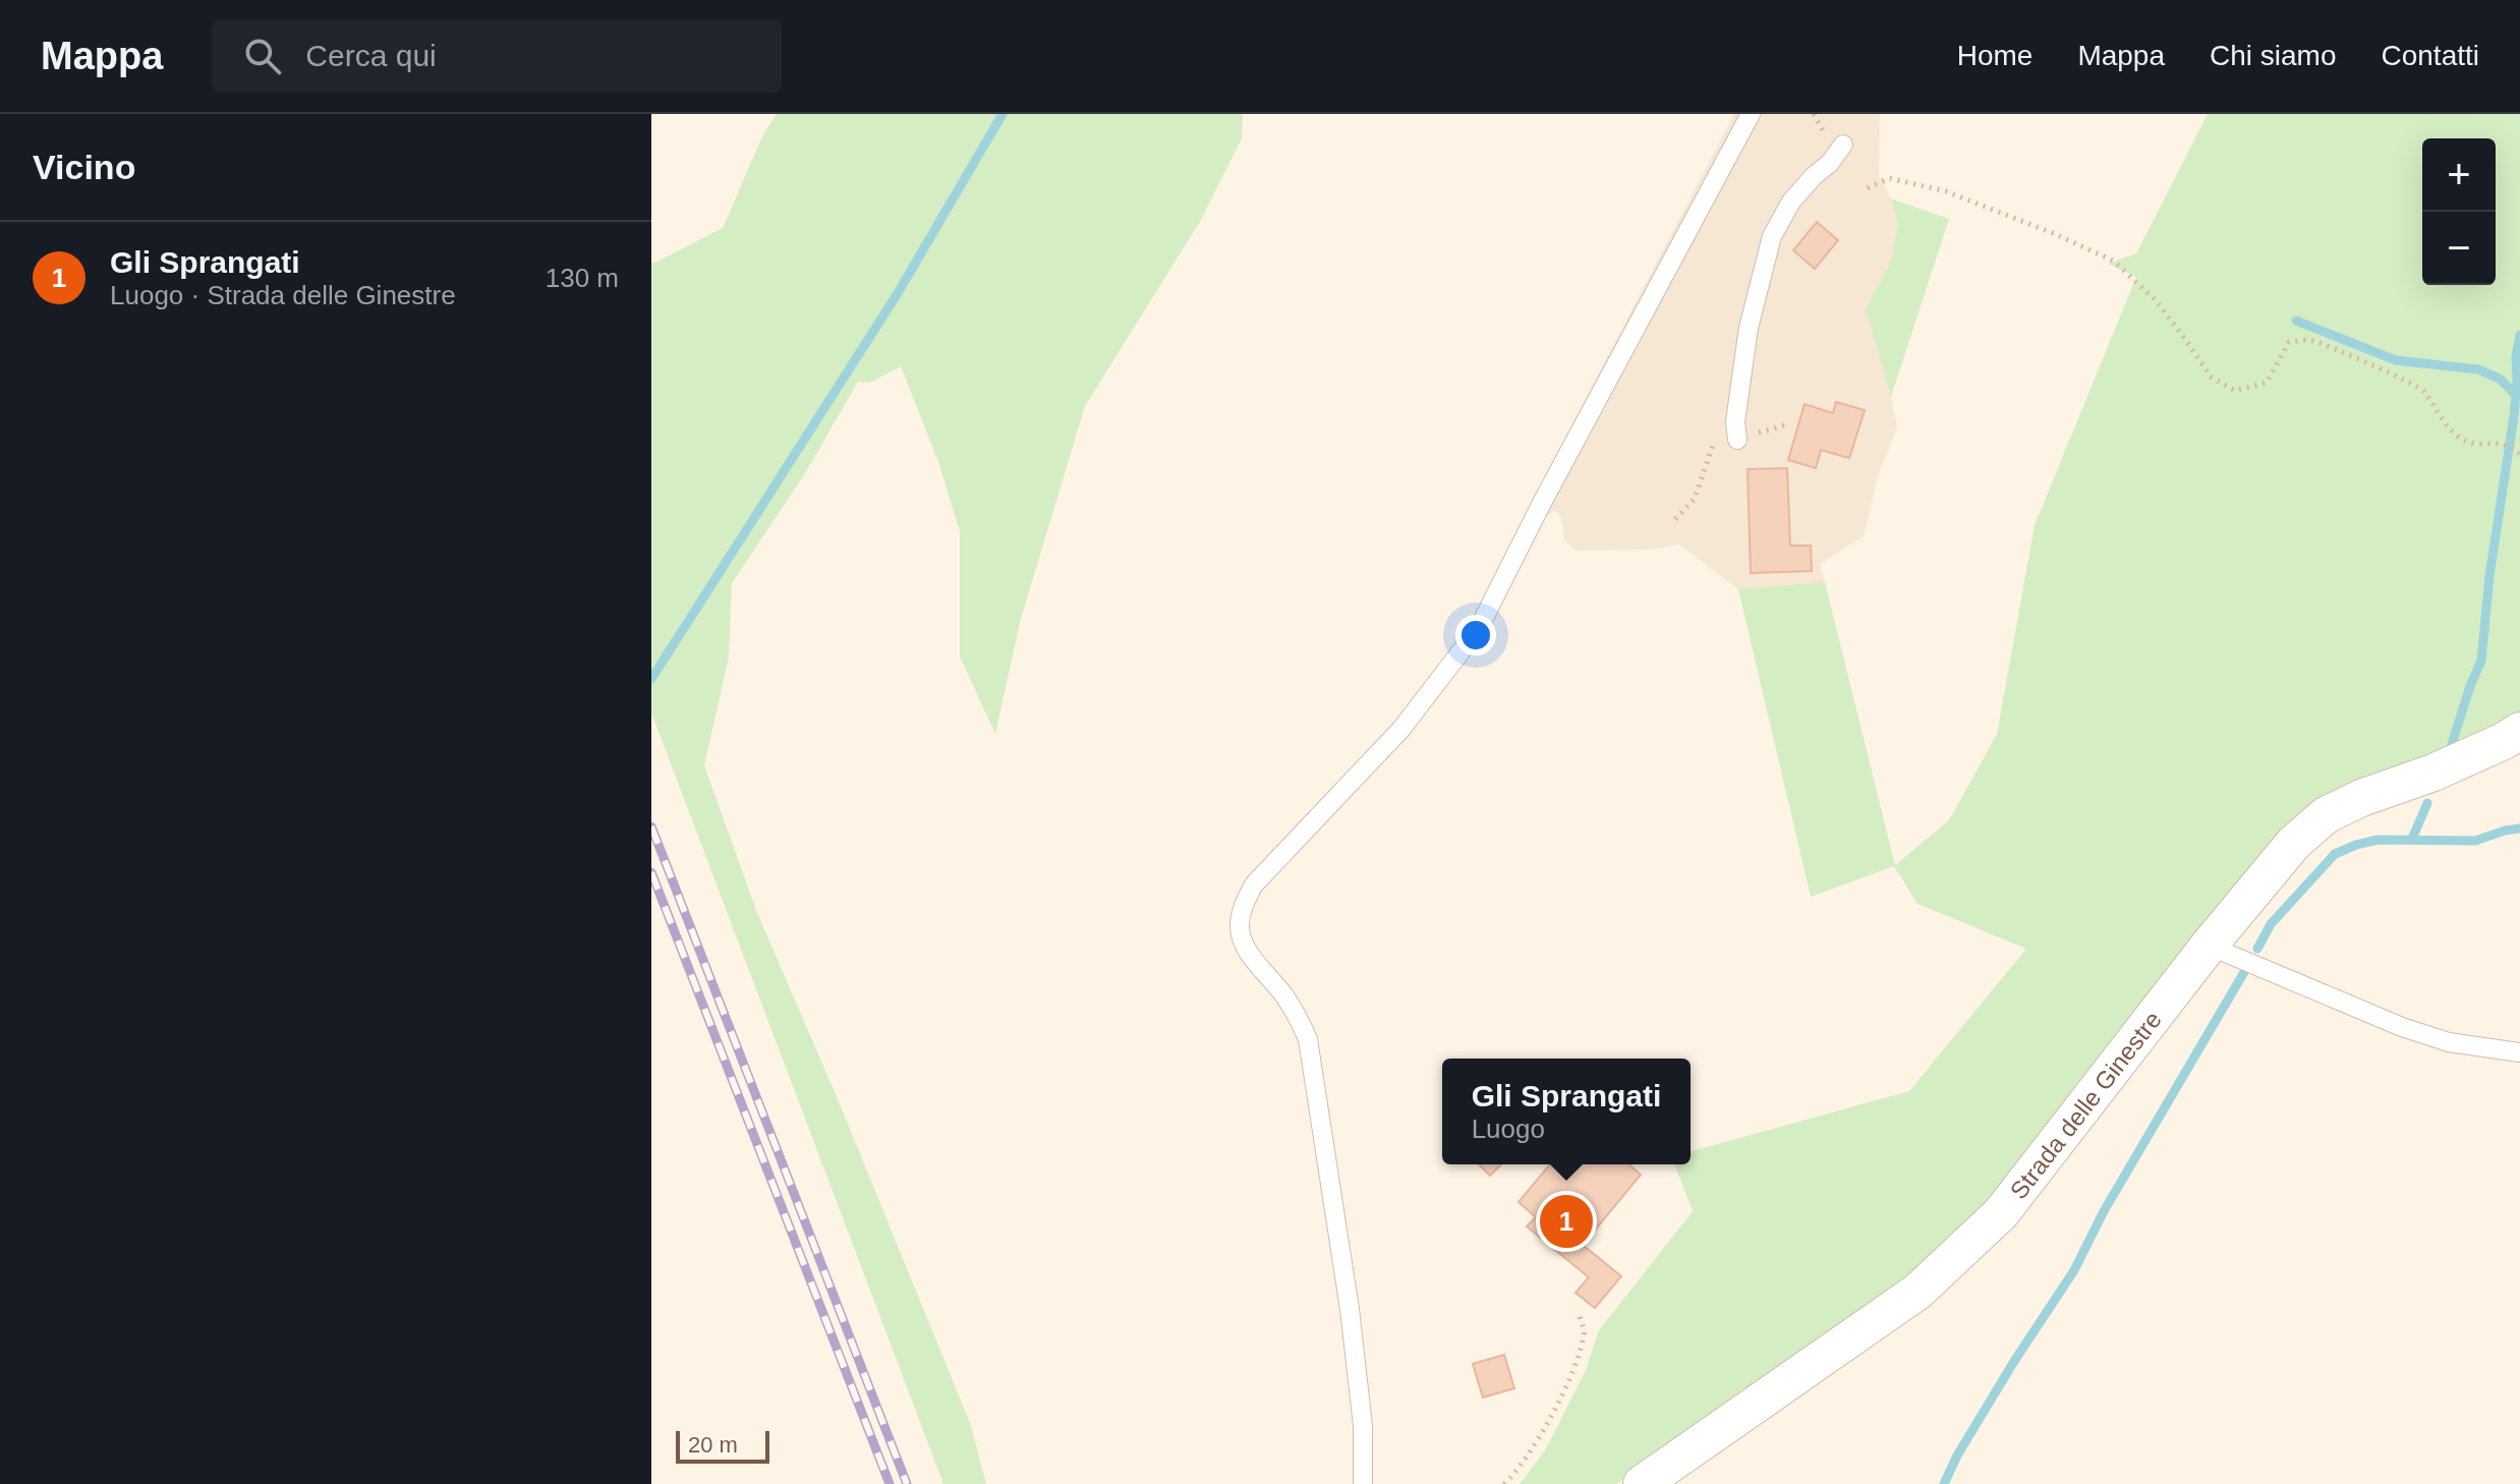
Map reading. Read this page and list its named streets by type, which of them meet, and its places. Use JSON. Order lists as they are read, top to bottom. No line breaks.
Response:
{"streets":{"street":["Strada delle Ginestre"]},"scale_bar":"20 m","page":{"header":"Mappa","search":"Cerca qui","nav":["Home","Mappa","Chi siamo","Contatti"],"heading":"Vicino","map_buttons":["+","−"],"list":[{"mark":"1","name":"Gli Sprangati","note":"Luogo · Strada delle Ginestre","value":"130 m"}],"popup":["Gli Sprangati","Luogo"],"pins":"1","scale":"20 m"}}
